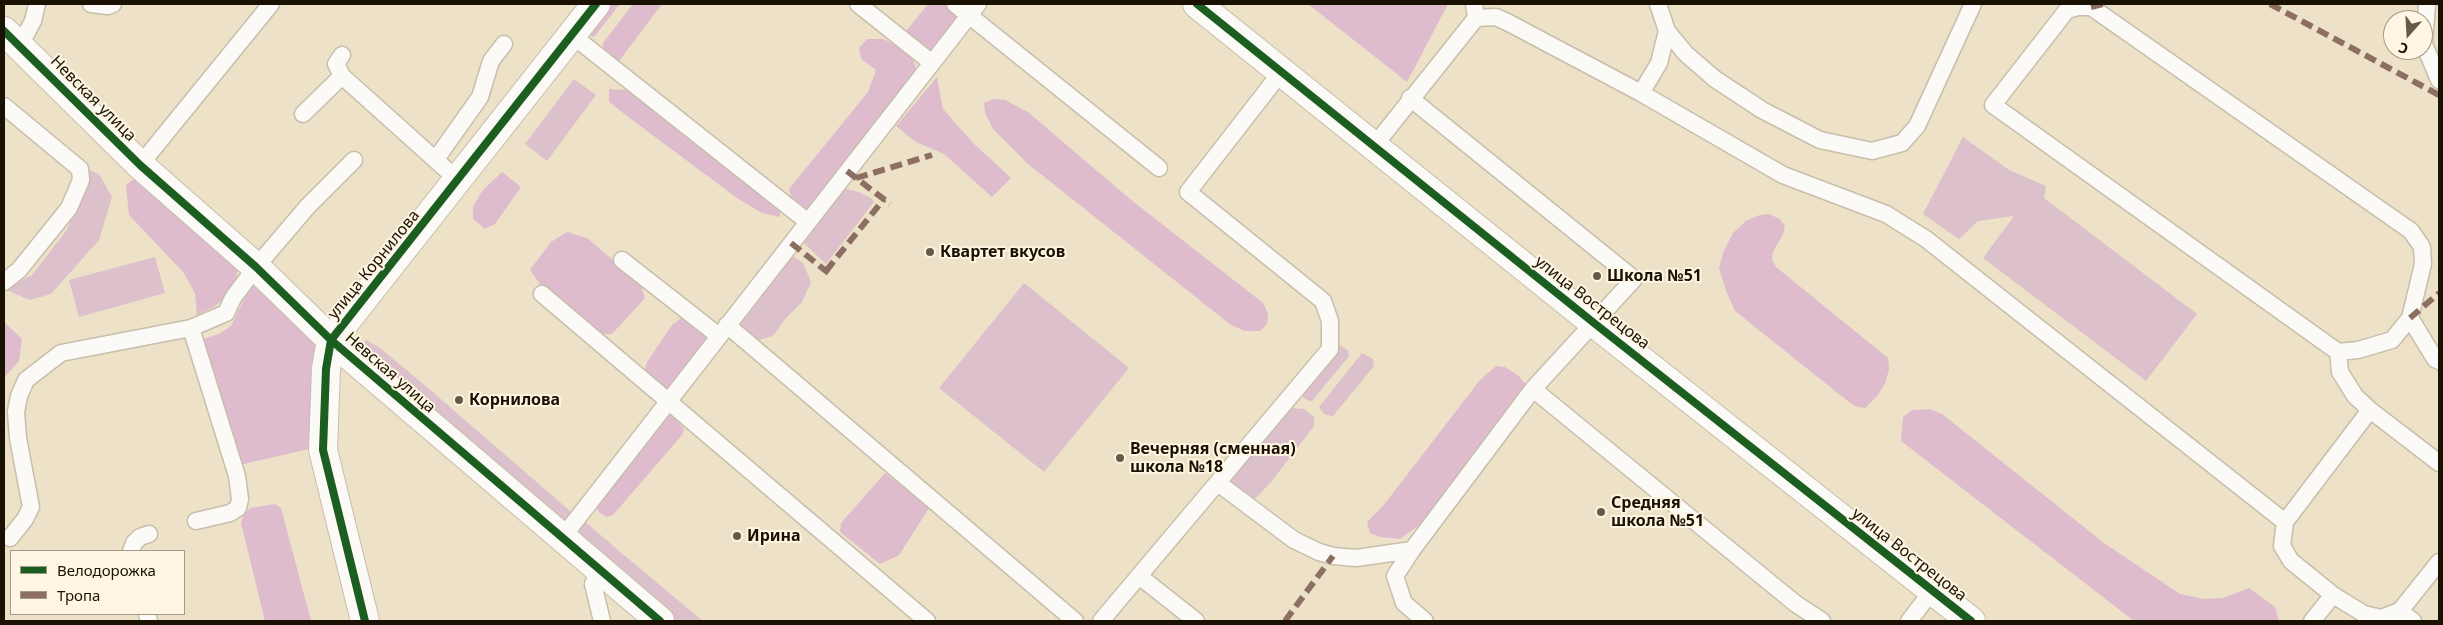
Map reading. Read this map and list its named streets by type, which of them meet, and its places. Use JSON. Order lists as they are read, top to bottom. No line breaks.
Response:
{"streets":{"street":["Невская улица","улица Корнилова","улица Вострецова"]},"crossings":[["Невская улица","улица Корнилова"]],"places":["Квартет вкусов","Школа №51","Корнилова","Вечерняя (сменная) школа №18","Средняя школа №51","Ирина"],"legend":["Велодорожка","Тропа"],"north":"bottom"}
